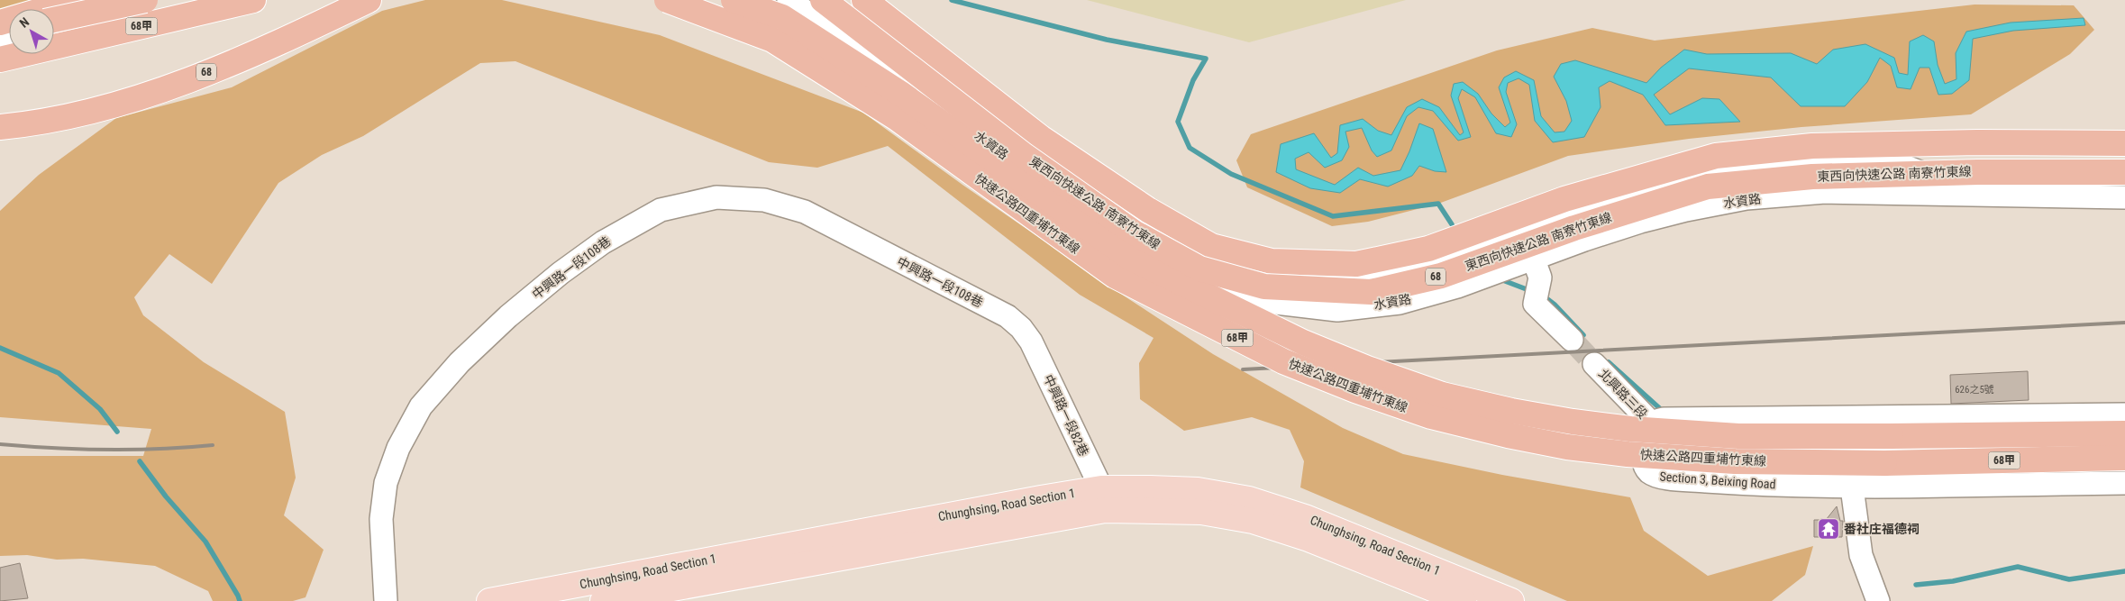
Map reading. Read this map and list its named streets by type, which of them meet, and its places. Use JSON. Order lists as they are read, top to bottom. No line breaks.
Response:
{"streets":{"highway":["68甲","68","東西向快速公路 南寮竹東線","快速公路四重埔竹東線"],"main road":["Chunghsing, Road Section 1"],"street":["水資路","中興路一段108巷","北興路三段","中興路一段82巷","Section 3, Beixing Road"]},"crossings":[["中興路一段108巷","中興路一段82巷"],["北興路三段","Section 3, Beixing Road"],["中興路一段82巷","Chunghsing, Road Section 1"]],"places":{"temple":["番社庄福德祠"]},"house_numbers":["626之5號"],"north":"top left"}
